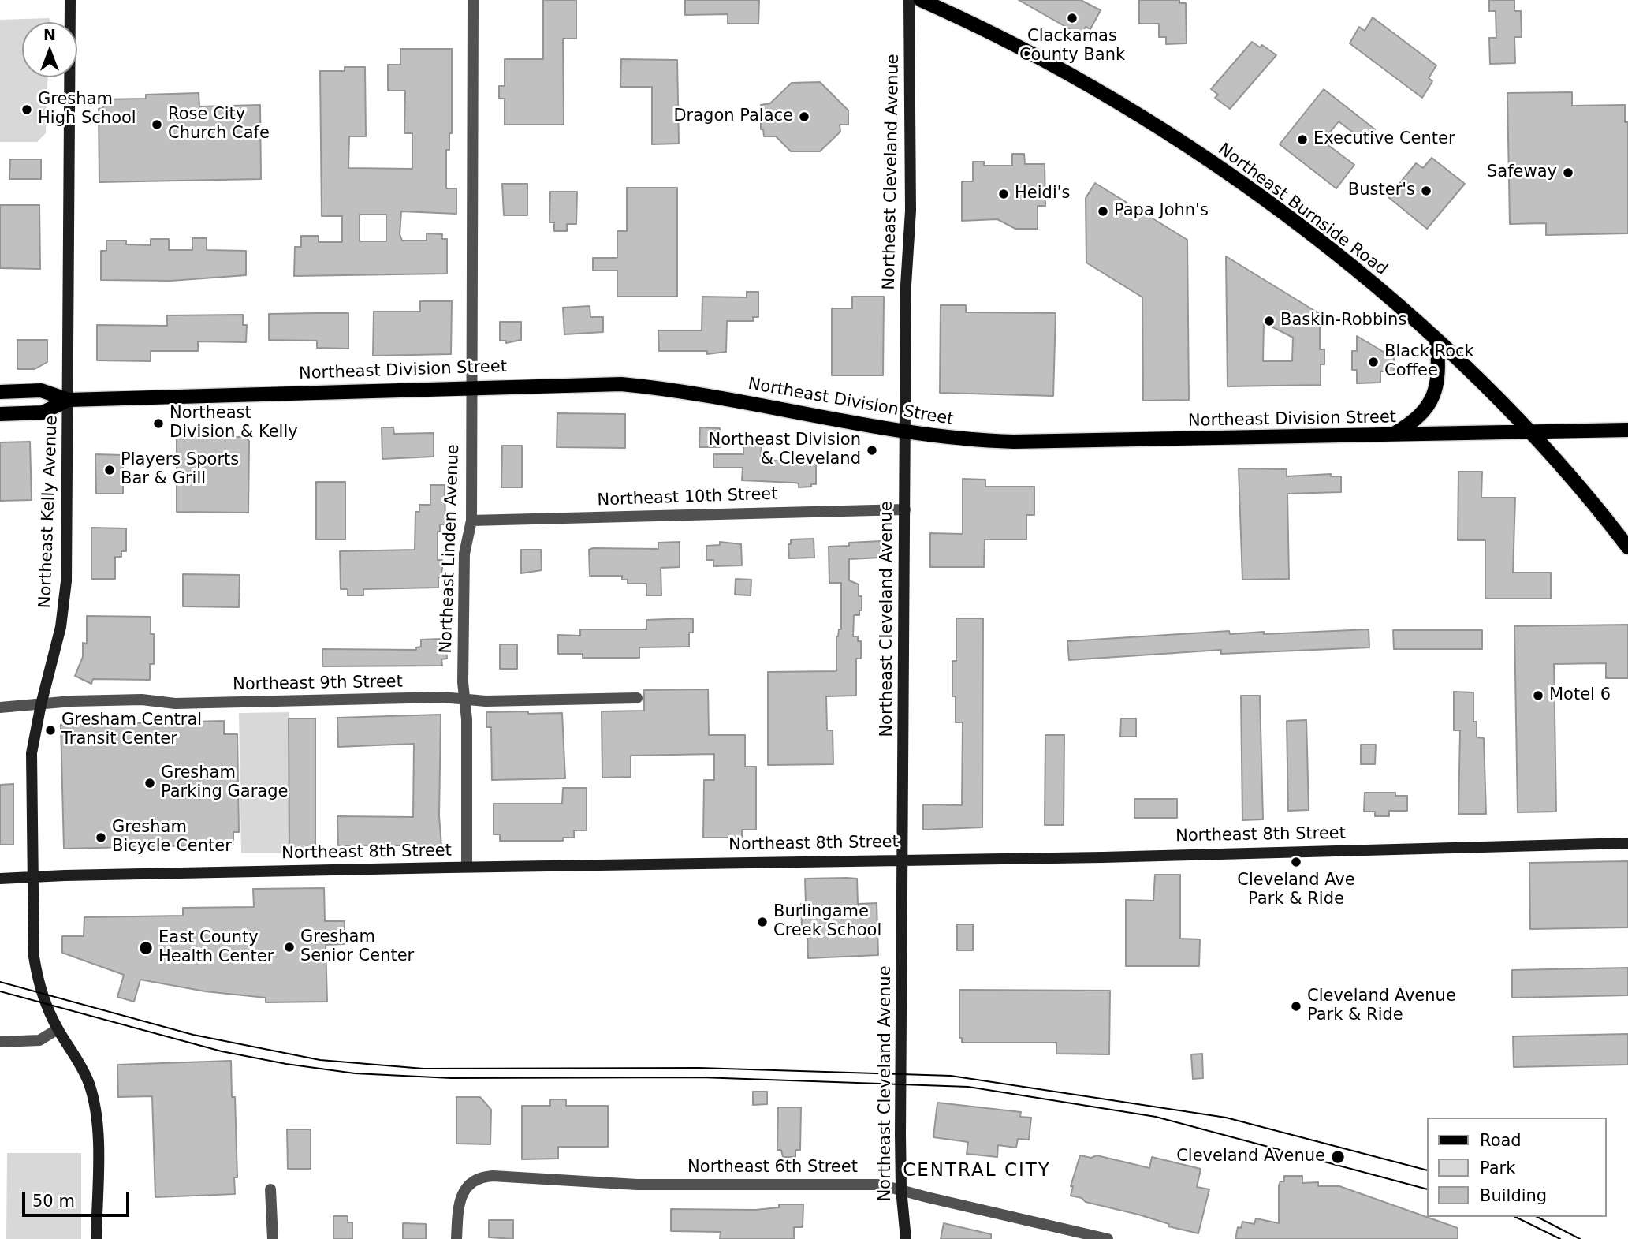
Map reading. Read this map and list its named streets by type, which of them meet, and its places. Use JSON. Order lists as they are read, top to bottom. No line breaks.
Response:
{"streets":{"main road":["Northeast Burnside Road","Northeast Division Street"],"street":["Northeast Cleveland Avenue","Northeast 10th Street","Northeast Kelly Avenue","Northeast Linden Avenue","Northeast 9th Street","Northeast 8th Street","Northeast 6th Street"]},"crossings":[["Northeast Cleveland Avenue","Northeast Division Street"],["Northeast Cleveland Avenue","Northeast 10th Street"],["Northeast Cleveland Avenue","Northeast 8th Street"],["Northeast Cleveland Avenue","Northeast 6th Street"],["Northeast Burnside Road","Northeast Division Street"],["Northeast Division Street","Northeast Kelly Avenue"],["Northeast Division Street","Northeast Linden Avenue"],["Northeast 10th Street","Northeast Linden Avenue"],["Northeast Kelly Avenue","Northeast 9th Street"],["Northeast Kelly Avenue","Northeast 8th Street"],["Northeast Linden Avenue","Northeast 9th Street"],["Northeast Linden Avenue","Northeast 8th Street"]],"districts":["CENTRAL CITY"],"places":["Clackamas County Bank","Gresham High School","Dragon Palace","Rose City Church Cafe","Executive Center","Safeway","Buster's","Heidi's","Papa John's","Baskin-Robbins","Black Rock Coffee","Northeast Division & Kelly","Northeast Division & Cleveland","Players Sports Bar & Grill","Motel 6","Gresham Central Transit Center","Gresham Parking Garage","Gresham Bicycle Center","Cleveland Ave Park & Ride","Burlingame Creek School","Gresham Senior Center","East County Health Center","Cleveland Avenue Park & Ride","Cleveland Avenue"],"legend":["Road","Park","Building"],"scale_bar":"50 m","north":"top"}
